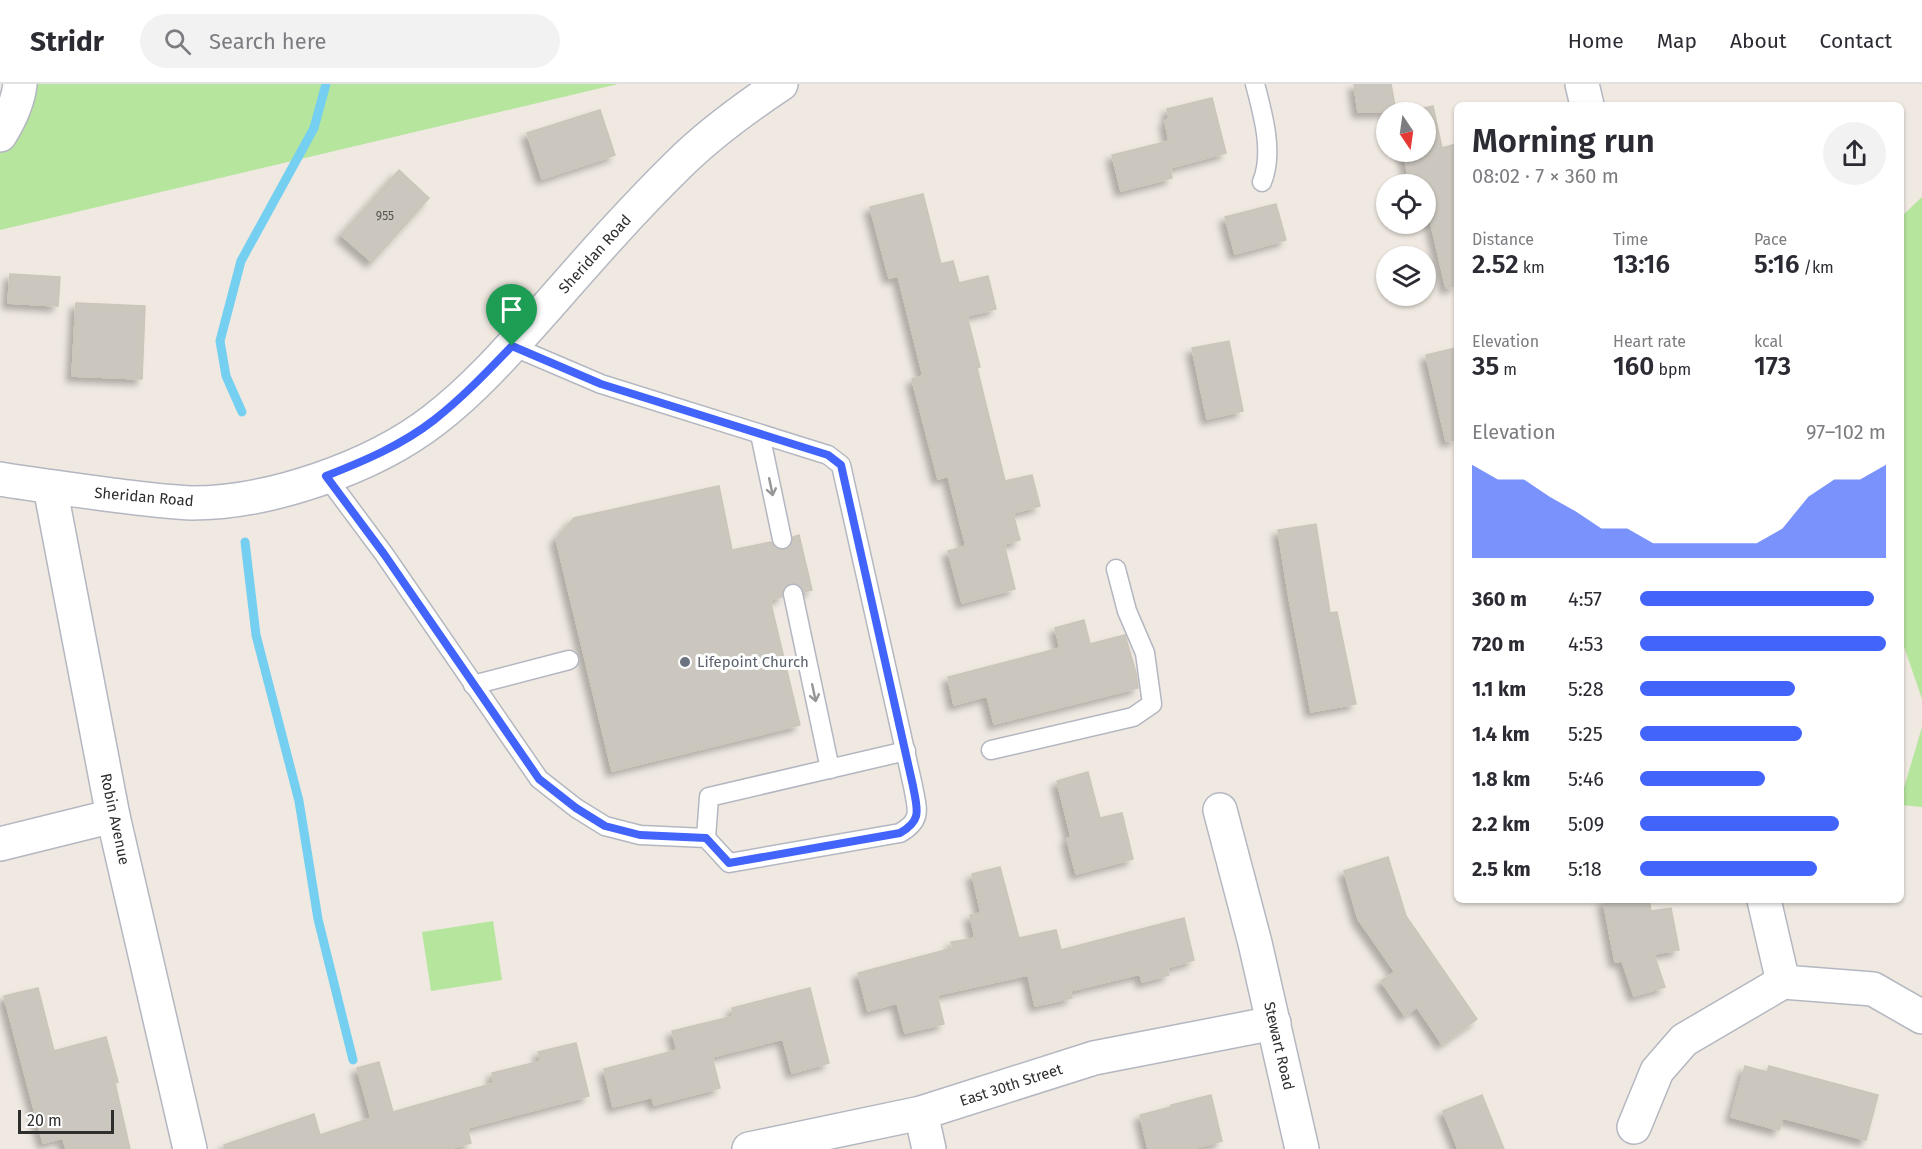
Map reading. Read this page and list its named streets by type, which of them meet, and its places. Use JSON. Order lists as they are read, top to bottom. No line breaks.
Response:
{"streets":{"street":["Sheridan Road","Robin Avenue","Stewart Road","East 30th Street"]},"crossings":[["Sheridan Road","Robin Avenue"],["Stewart Road","East 30th Street"]],"places":["Lifepoint Church"],"house_numbers":["955"],"scale_bar":"20 m","north":"bottom","page":{"header":"Stridr","search":"Search here","nav":["Home","Map","About","Contact"],"heading":["Morning run","08:02 · 7 × 360 m"],"stats":[["Distance","2.52 km"],["Time","13:16"],["Pace","5:16 /km"],["Elevation","35 m"],["Heart rate","160 bpm"],["kcal","173"]],"chart":["Elevation","97–102 m"],"list":[{"name":"360 m","note":"4:57"},{"name":"720 m","note":"4:53"},{"name":"1.1 km","note":"5:28"},{"name":"1.4 km","note":"5:25"},{"name":"1.8 km","note":"5:46"},{"name":"2.2 km","note":"5:09"},{"name":"2.5 km","note":"5:18"}],"scale":"20 m"}}
